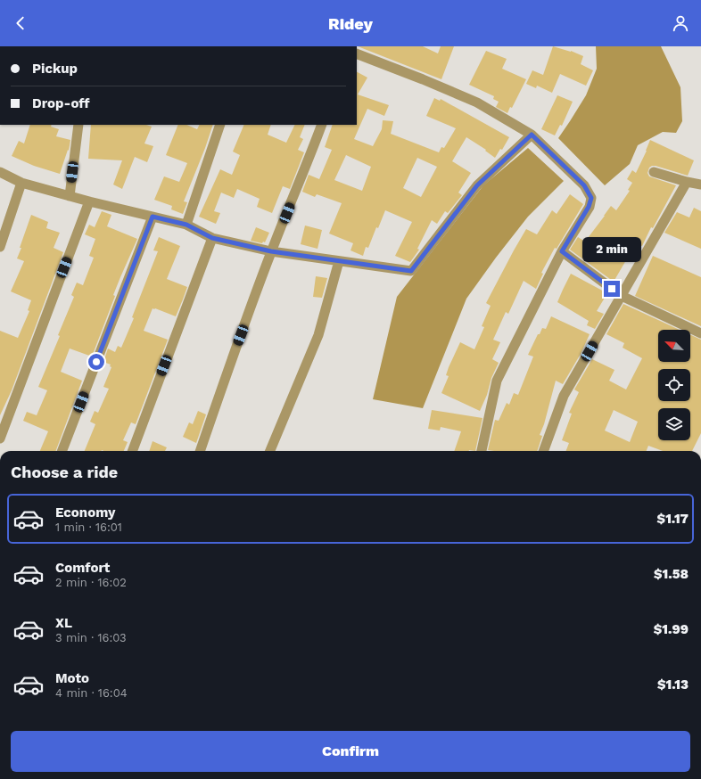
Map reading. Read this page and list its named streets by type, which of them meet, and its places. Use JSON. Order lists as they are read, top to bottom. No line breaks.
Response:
{"north":"top left","page":{"header":"Ridey","banner":["Pickup","Drop-off"],"bubble":"2 min","heading":"Choose a ride","list":[{"name":"Economy","note":"1 min · 16:01","value":"$1.17"},{"name":"Comfort","note":"2 min · 16:02","value":"$1.58"},{"name":"XL","note":"3 min · 16:03","value":"$1.99"},{"name":"Moto","note":"4 min · 16:04","value":"$1.13"}],"buttons":"Confirm"}}
